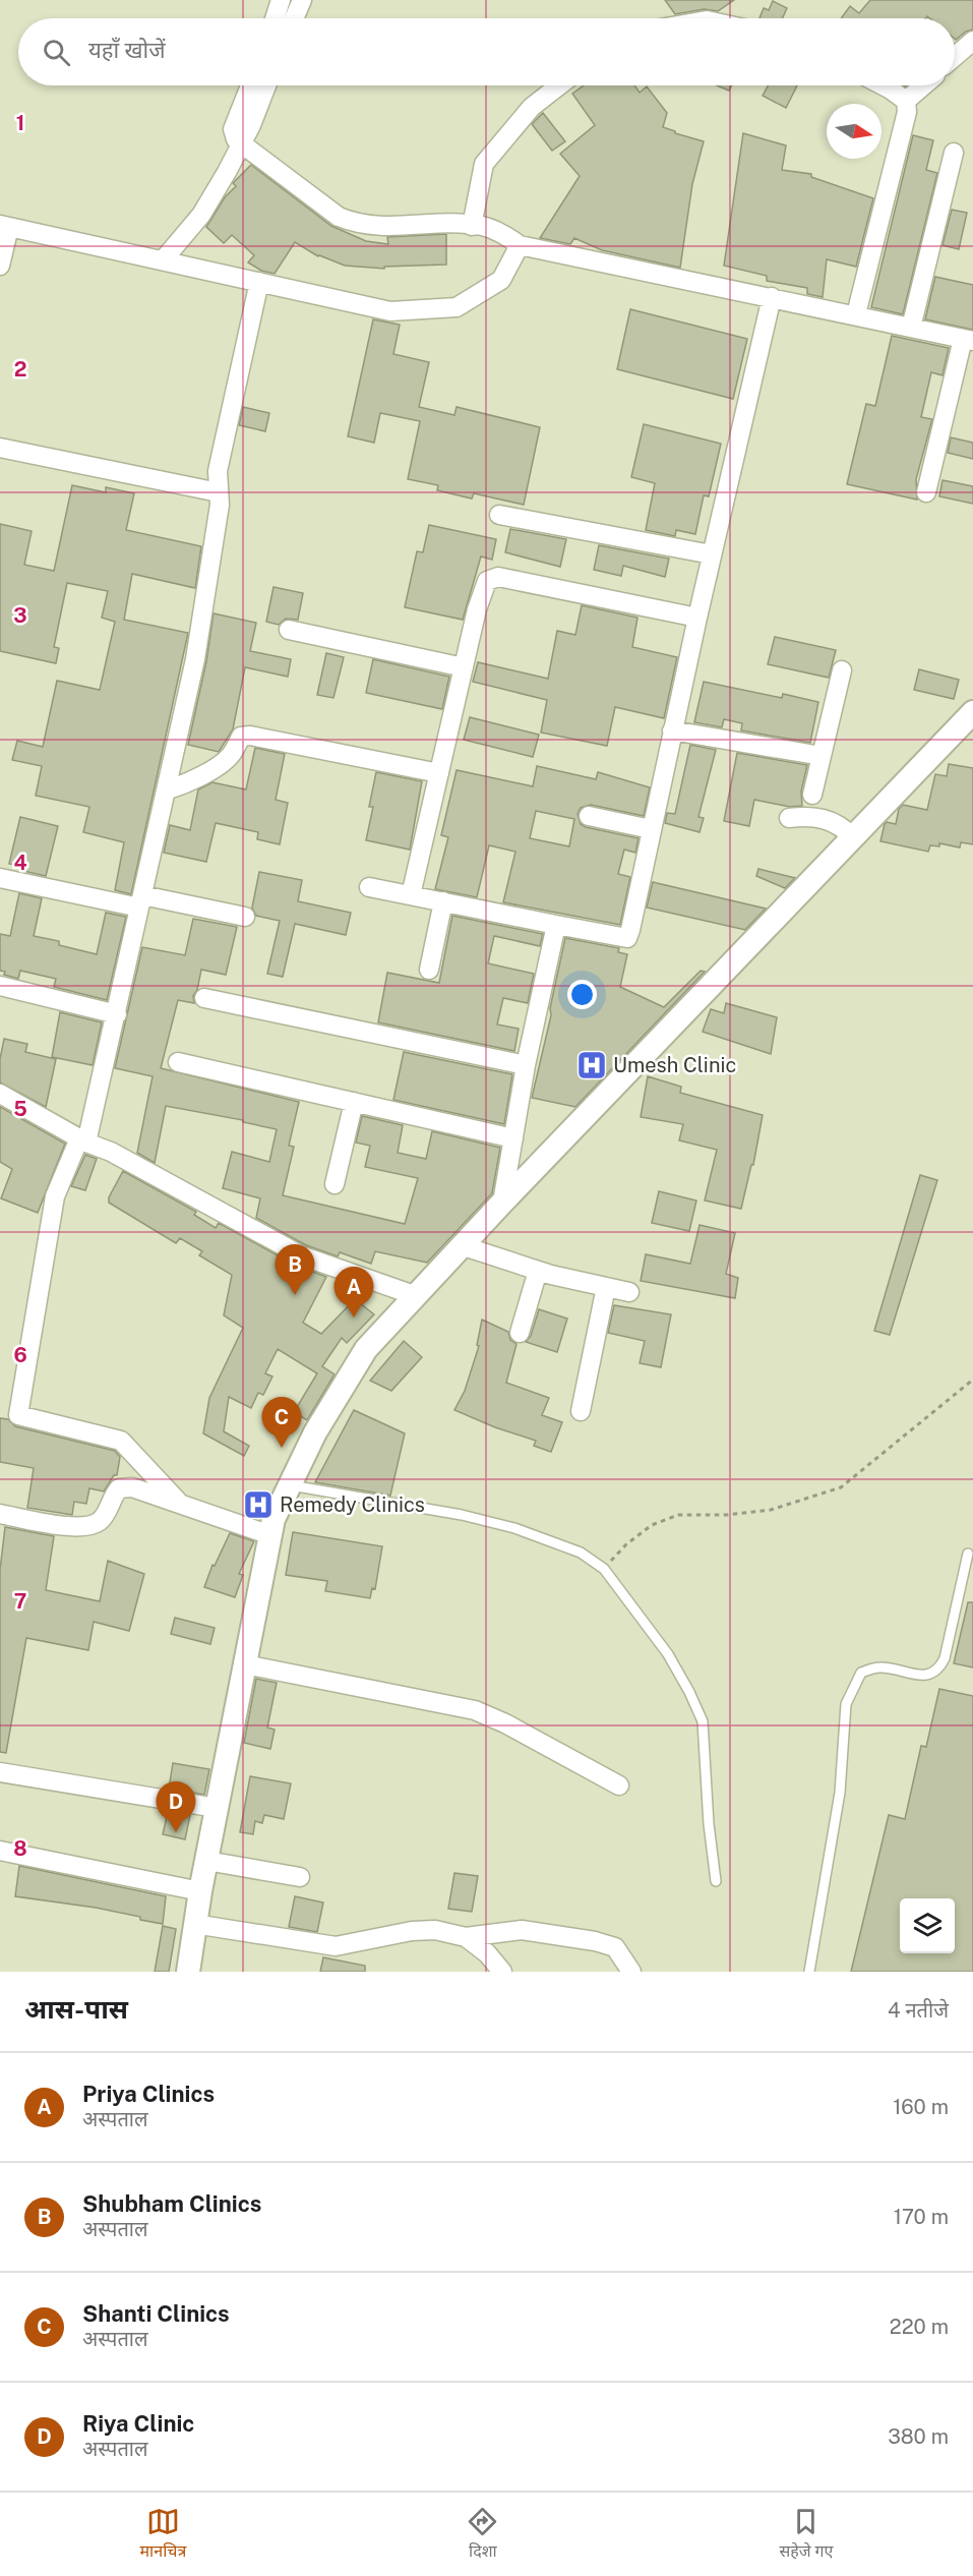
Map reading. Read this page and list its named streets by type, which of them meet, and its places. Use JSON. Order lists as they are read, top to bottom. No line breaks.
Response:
{"places":{"hospital":["Umesh Clinic","Remedy Clinics"]},"north":"right","page":{"search":"यहाँ खोजें","pins":["B","A","C","D"],"heading":["आस-पास","4 नतीजे"],"list":[{"mark":"A","name":"Priya Clinics","note":"अस्पताल","value":"160 m"},{"mark":"B","name":"Shubham Clinics","note":"अस्पताल","value":"170 m"},{"mark":"C","name":"Shanti Clinics","note":"अस्पताल","value":"220 m"},{"mark":"D","name":"Riya Clinic","note":"अस्पताल","value":"380 m"}],"nav":["मानचित्र","दिशा","सहेजे गए"]},"grid":{"rows":["1","2","3","4","5","6","7","8"]}}
